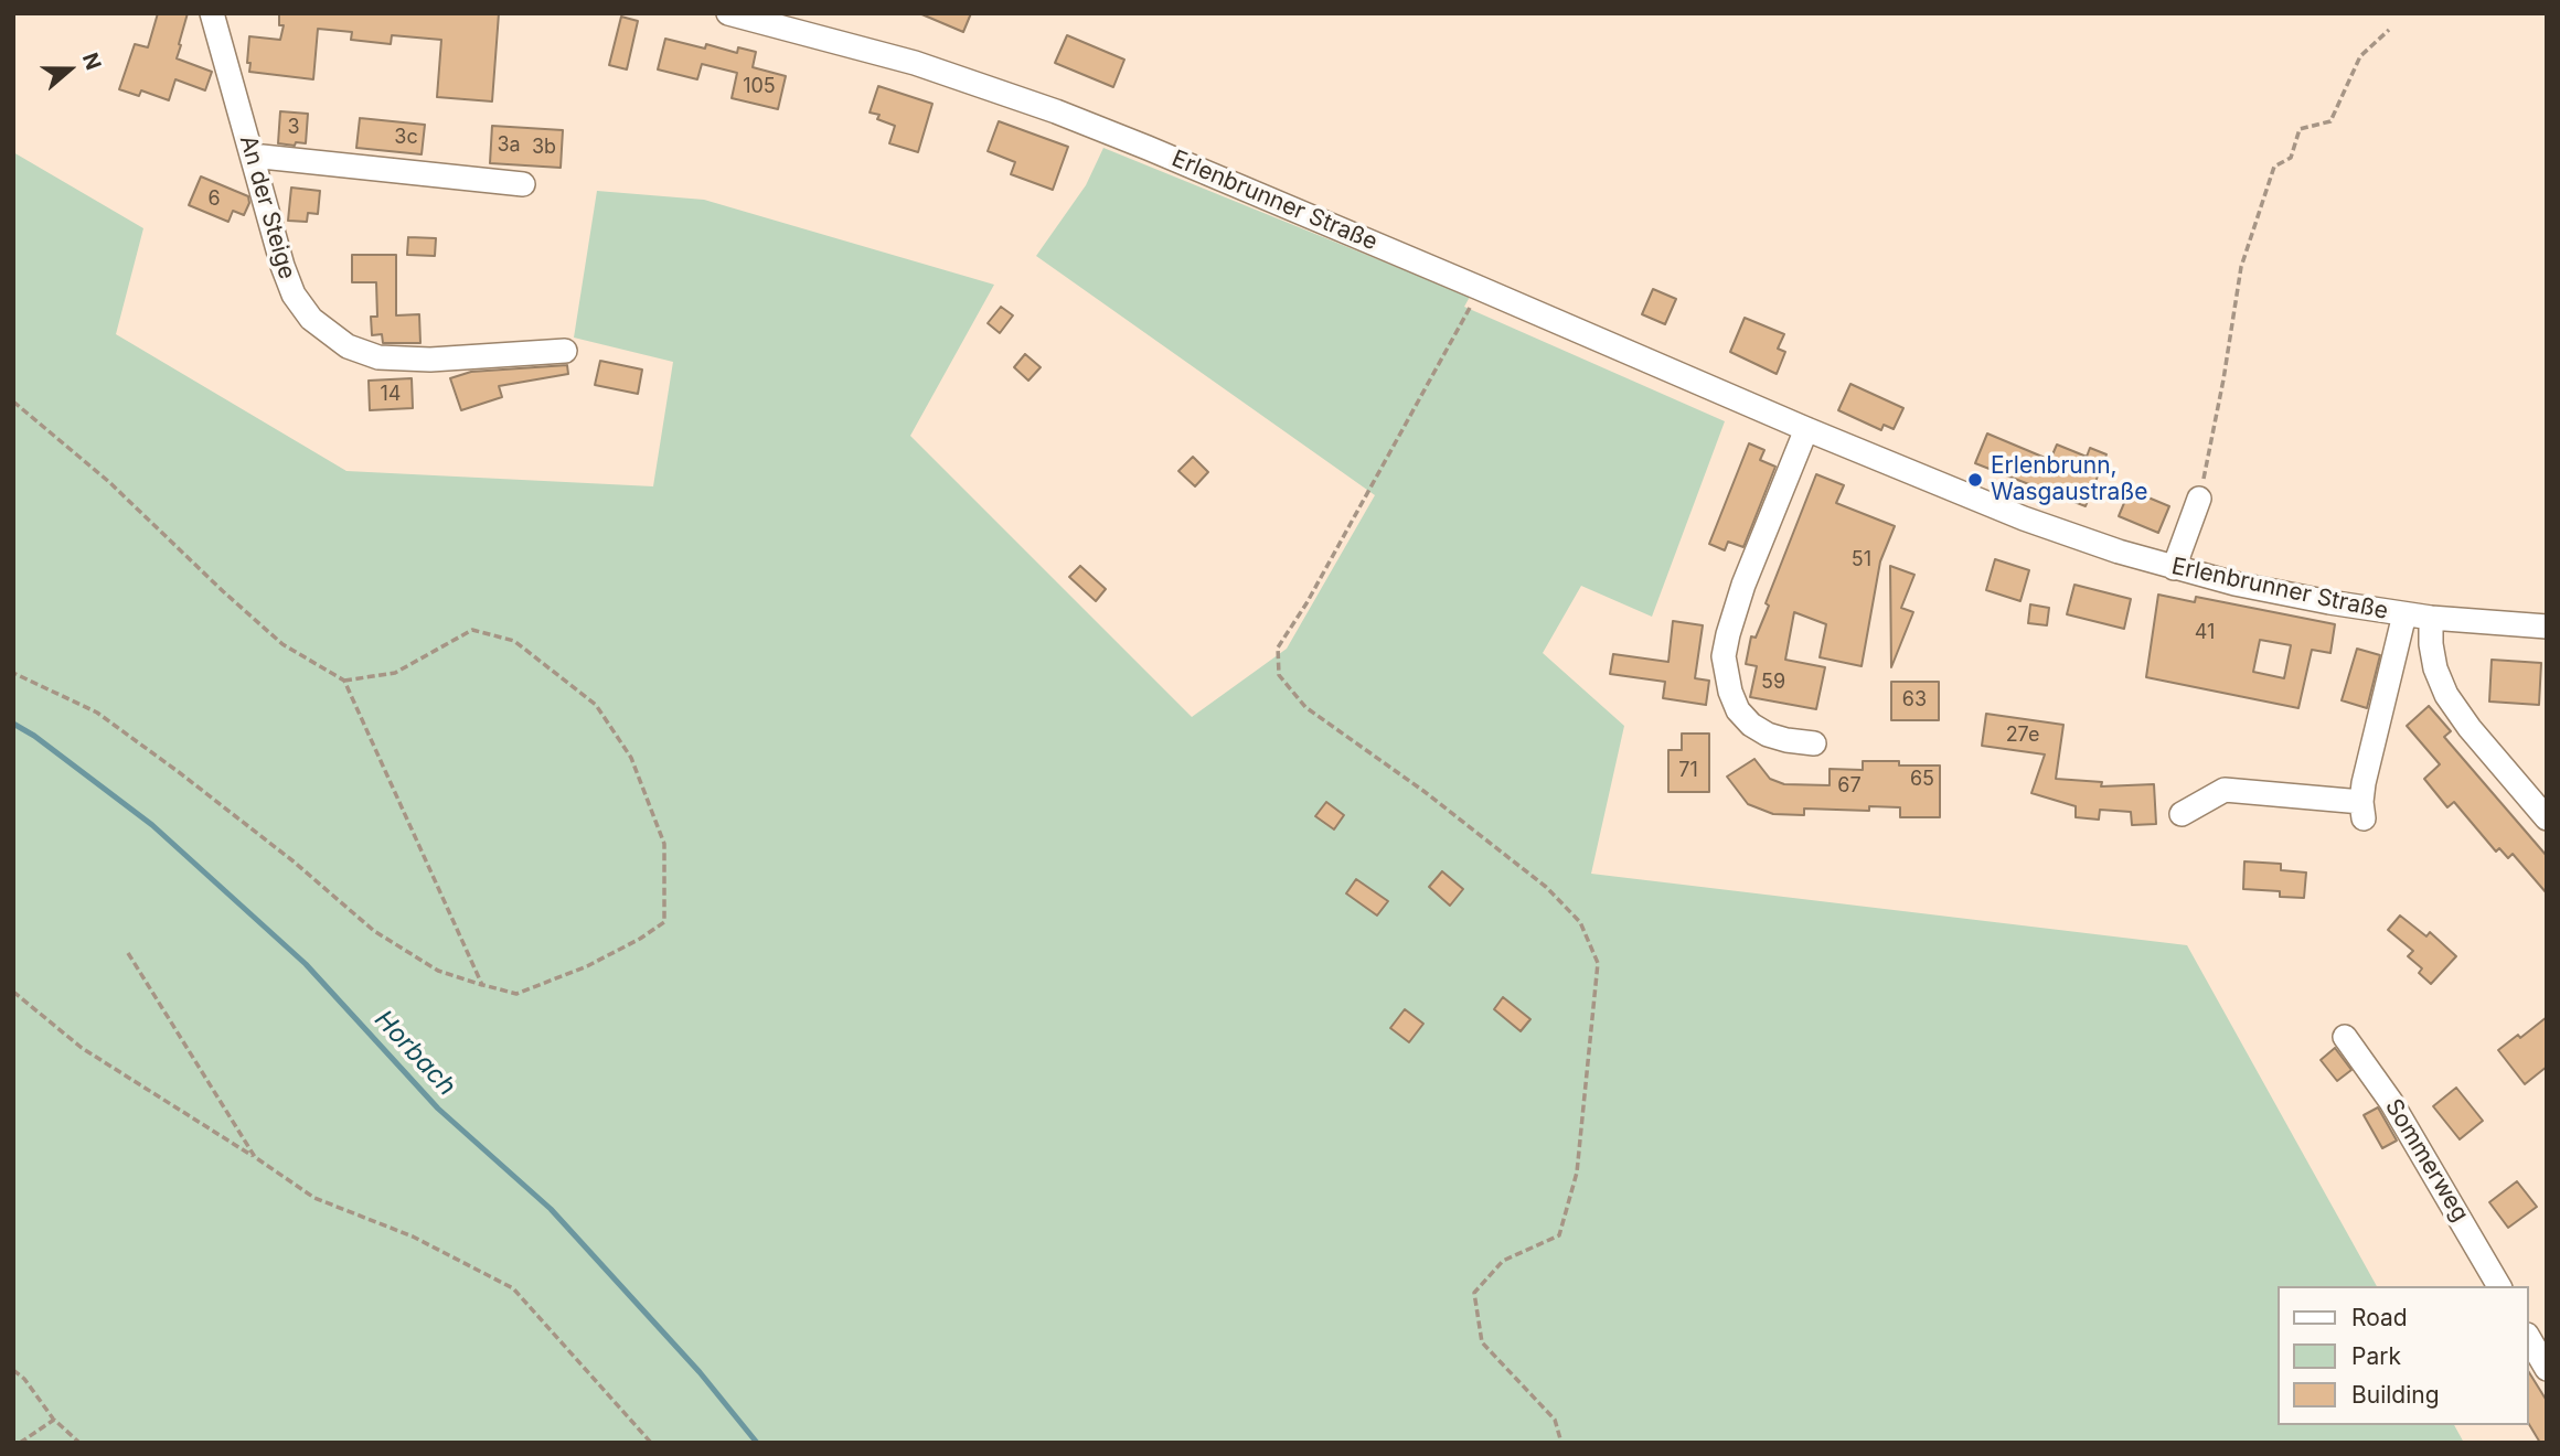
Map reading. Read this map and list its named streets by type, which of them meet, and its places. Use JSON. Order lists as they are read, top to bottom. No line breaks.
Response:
{"streets":{"street":["Erlenbrunner Straße","An der Steige","Sommerweg"]},"water":["Horbach"],"places":["Erlenbrunn, Wasgaustraße"],"house_numbers":["105","3","3c","3a","3b","6","14","51","41","59","63","27e","71","65","67"],"legend":["Road","Park","Building"],"north":"right"}
